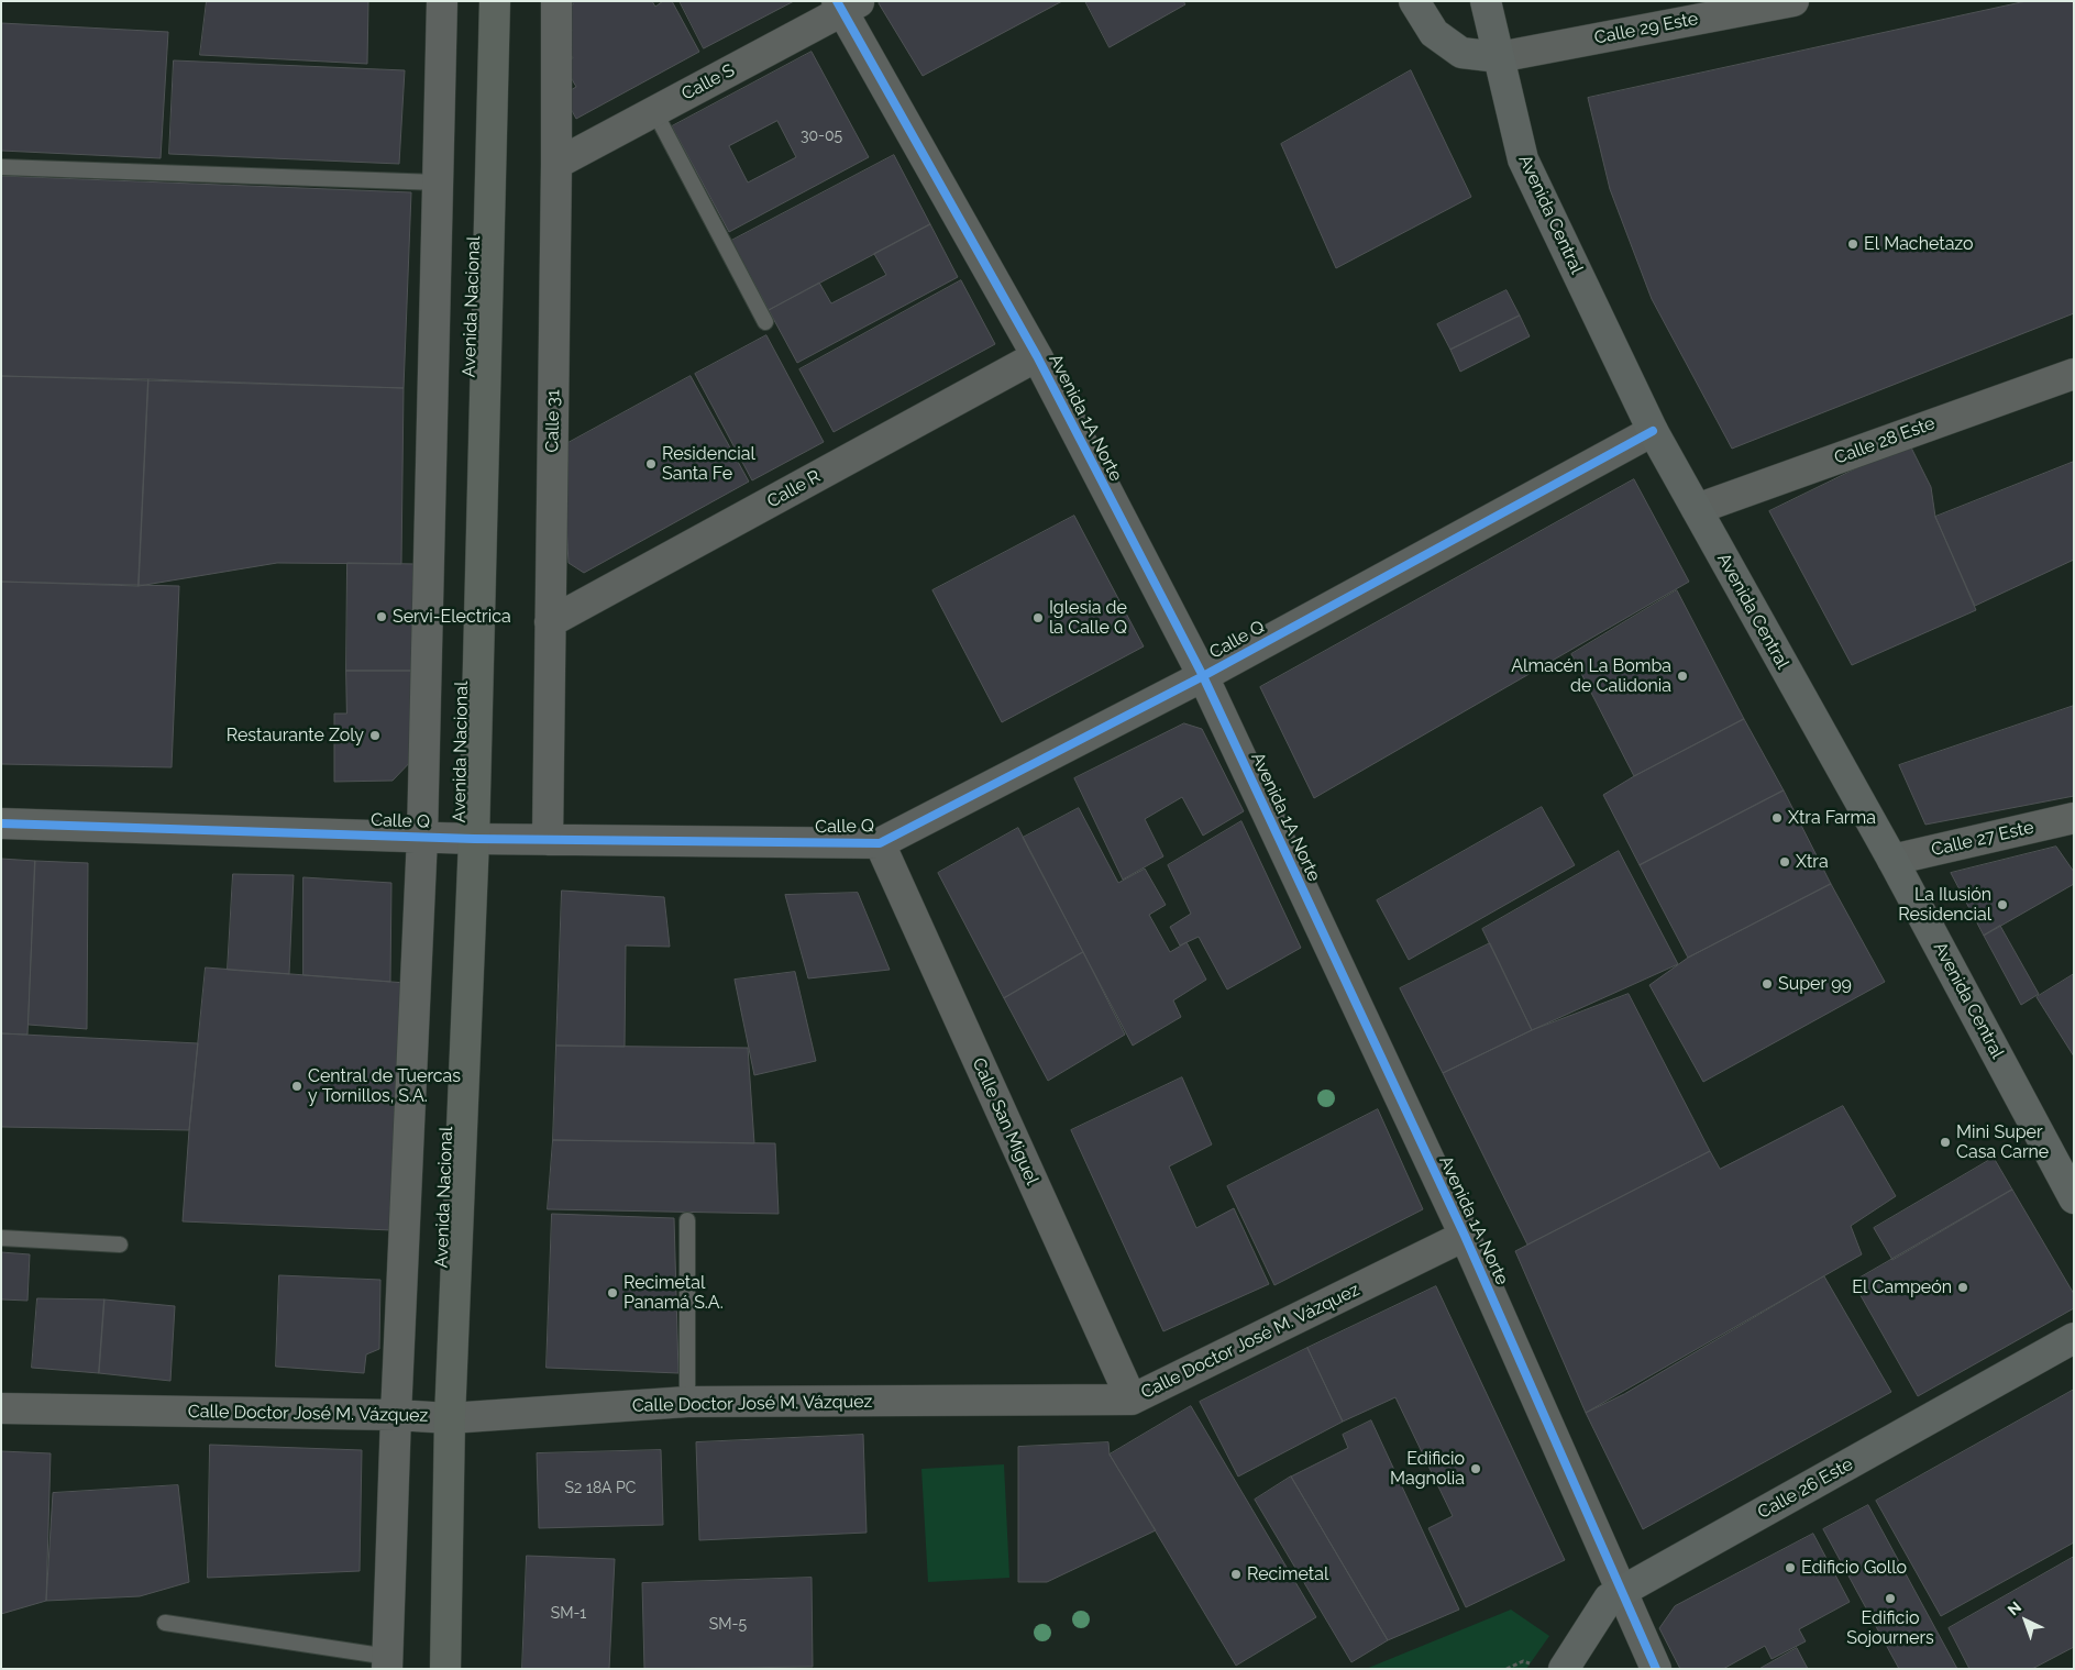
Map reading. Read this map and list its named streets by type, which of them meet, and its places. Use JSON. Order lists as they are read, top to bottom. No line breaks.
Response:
{"streets":{"main road":["Avenida Central","Avenida Nacional","Calle 26 Este"],"street":["Calle 29 Este","Calle S","Avenida 1A Norte","Calle 31","Calle 28 Este","Calle R","Calle Q","Calle 27 Este","Calle San Miguel","Calle Doctor José M. Vázquez"]},"crossings":[["Calle 29 Este","Avenida Central"],["Calle S","Avenida 1A Norte"],["Calle S","Calle 31"],["Avenida Central","Calle 28 Este"],["Avenida Central","Calle Q"],["Avenida Central","Calle 27 Este"],["Avenida Nacional","Calle Q"],["Avenida Nacional","Calle Doctor José M. Vázquez"],["Avenida 1A Norte","Calle R"],["Avenida 1A Norte","Calle Q"],["Avenida 1A Norte","Calle Doctor José M. Vázquez"],["Avenida 1A Norte","Calle 26 Este"],["Calle 31","Calle R"],["Calle 31","Calle Q"],["Calle Q","Calle San Miguel"],["Calle San Miguel","Calle Doctor José M. Vázquez"]],"places":["El Machetazo","Residencial Santa Fe","Servi-Electrica","Iglesia de la Calle Q","Almacén La Bomba de Calidonia","Restaurante Zoly","Xtra Farma","Xtra","La Ilusión Residencial","Super 99","Central de Tuercas y Tornillos, S.A.","Mini Super Casa Carne","El Campeón","Recimetal Panamá S.A.","Edificio Magnolia","Edificio Gollo","Recimetal","Edificio Sojourners"],"house_numbers":["30-05","S2 18A PC","SM-1","SM-5"],"north":"top left"}
